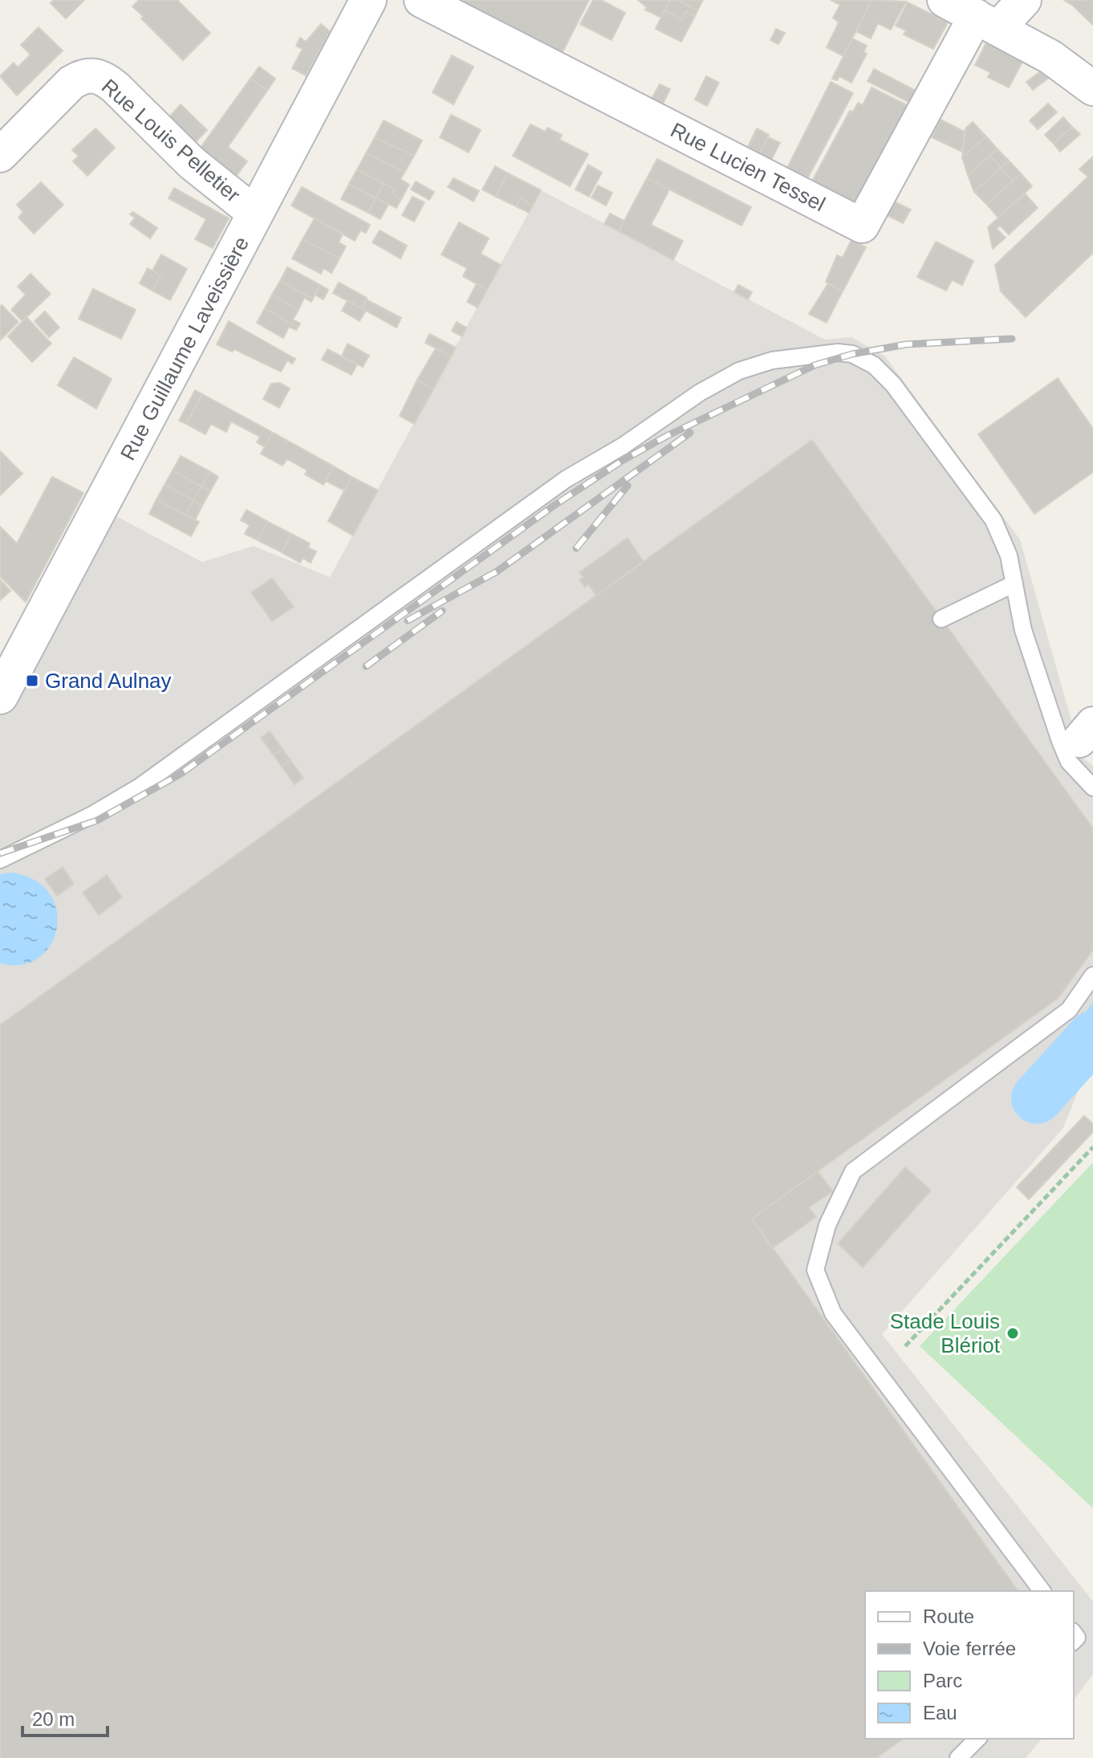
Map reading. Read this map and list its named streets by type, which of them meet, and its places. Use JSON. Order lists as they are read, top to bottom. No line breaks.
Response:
{"streets":{"street":["Rue Louis Pelletier","Rue Lucien Tessel","Rue Guillaume Laveissière"]},"crossings":[["Rue Louis Pelletier","Rue Guillaume Laveissière"]],"places":{"transit":["Grand Aulnay"],"other":["Stade Louis Blériot"]},"legend":["Route","Voie ferrée","Parc","Eau"],"scale_bar":"20 m"}
